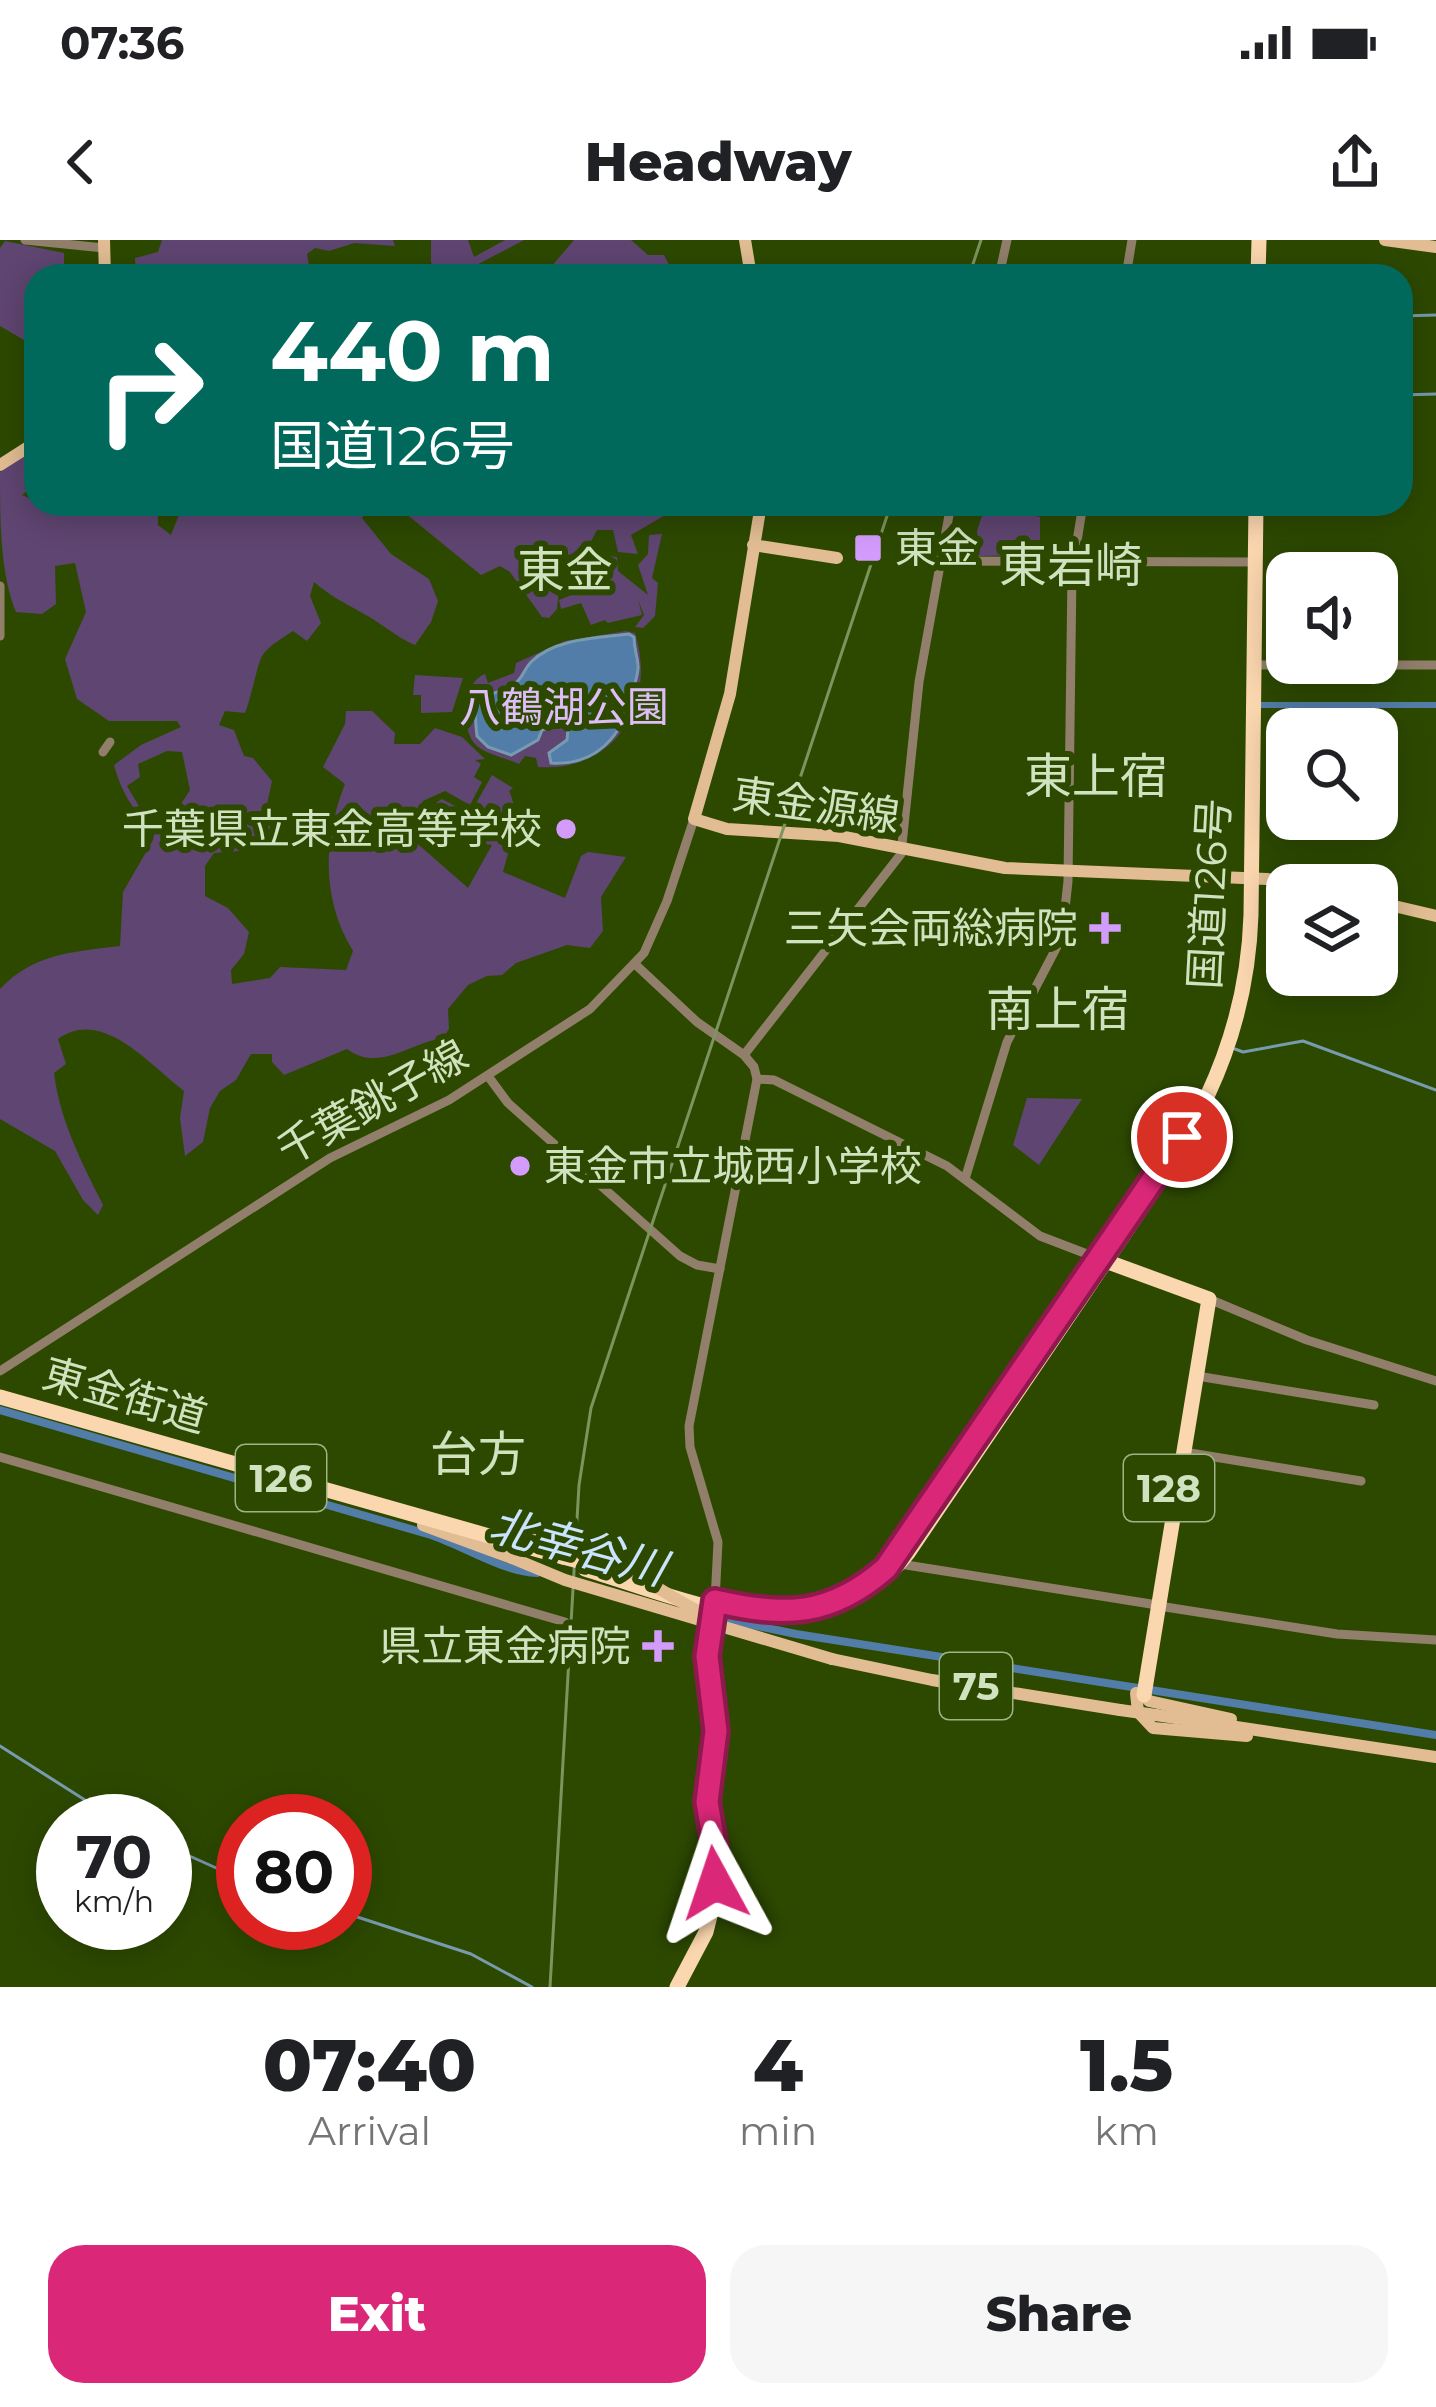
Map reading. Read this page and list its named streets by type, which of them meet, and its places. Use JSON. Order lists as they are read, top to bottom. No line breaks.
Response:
{"streets":{"highway":["国道126号","東金街道","126","128"],"main road":["東金源線","75"],"street":["千葉銚子線"]},"crossings":[["東金源線","国道126号"],["東金源線","千葉銚子線"],["国道126号","東金街道"],["東金街道","75"],["128","75"]],"districts":["東岩崎","東金","東上宿","南上宿","台方"],"water":["北幸谷川"],"parks":["八鶴湖公園"],"places":{"transit":["東金"],"other":["千葉県立東金高等学校","東金市立城西小学校"],"health":["三矢会両総病院","県立東金病院"]},"page":{"status":"07:36","header":"Headway","turn":["440 m","国道126号"],"speed":"70 km/h","limit":"80","eta":["07:40","Arrival","4","min","1.5","km"],"buttons":["Exit","Share"]}}
